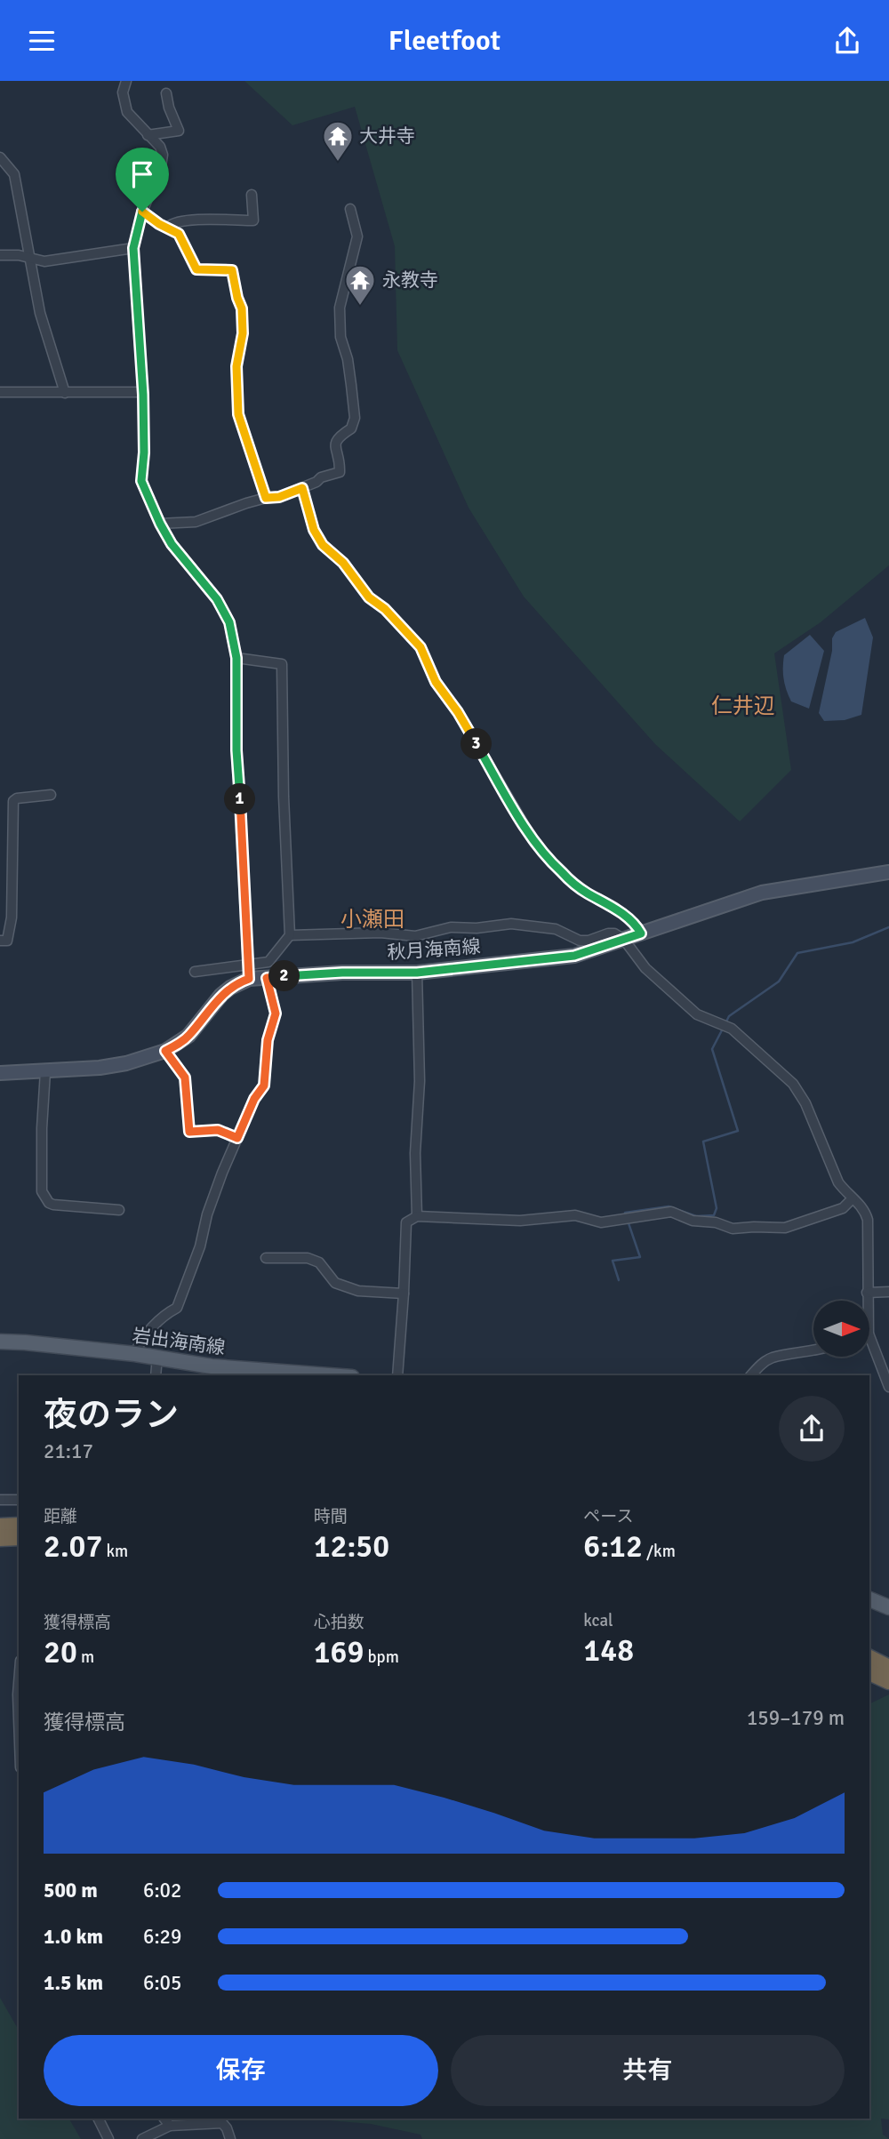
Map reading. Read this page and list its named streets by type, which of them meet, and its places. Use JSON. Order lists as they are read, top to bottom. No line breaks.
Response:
{"streets":{"main road":["秋月海南線","岩出海南線"]},"districts":["仁井辺","小瀬田"],"places":{"temple":["大井寺","永教寺"]},"north":"right","page":{"header":"Fleetfoot","pins":["3","1","2"],"heading":["夜のラン","21:17"],"stats":[["距離","2.07 km"],["時間","12:50"],["ペース","6:12 /km"],["獲得標高","20 m"],["心拍数","169 bpm"],["kcal","148"]],"chart":["獲得標高","159–179 m"],"list":[{"name":"500 m","note":"6:02"},{"name":"1.0 km","note":"6:29"},{"name":"1.5 km","note":"6:05"}],"buttons":["保存","共有"]}}
